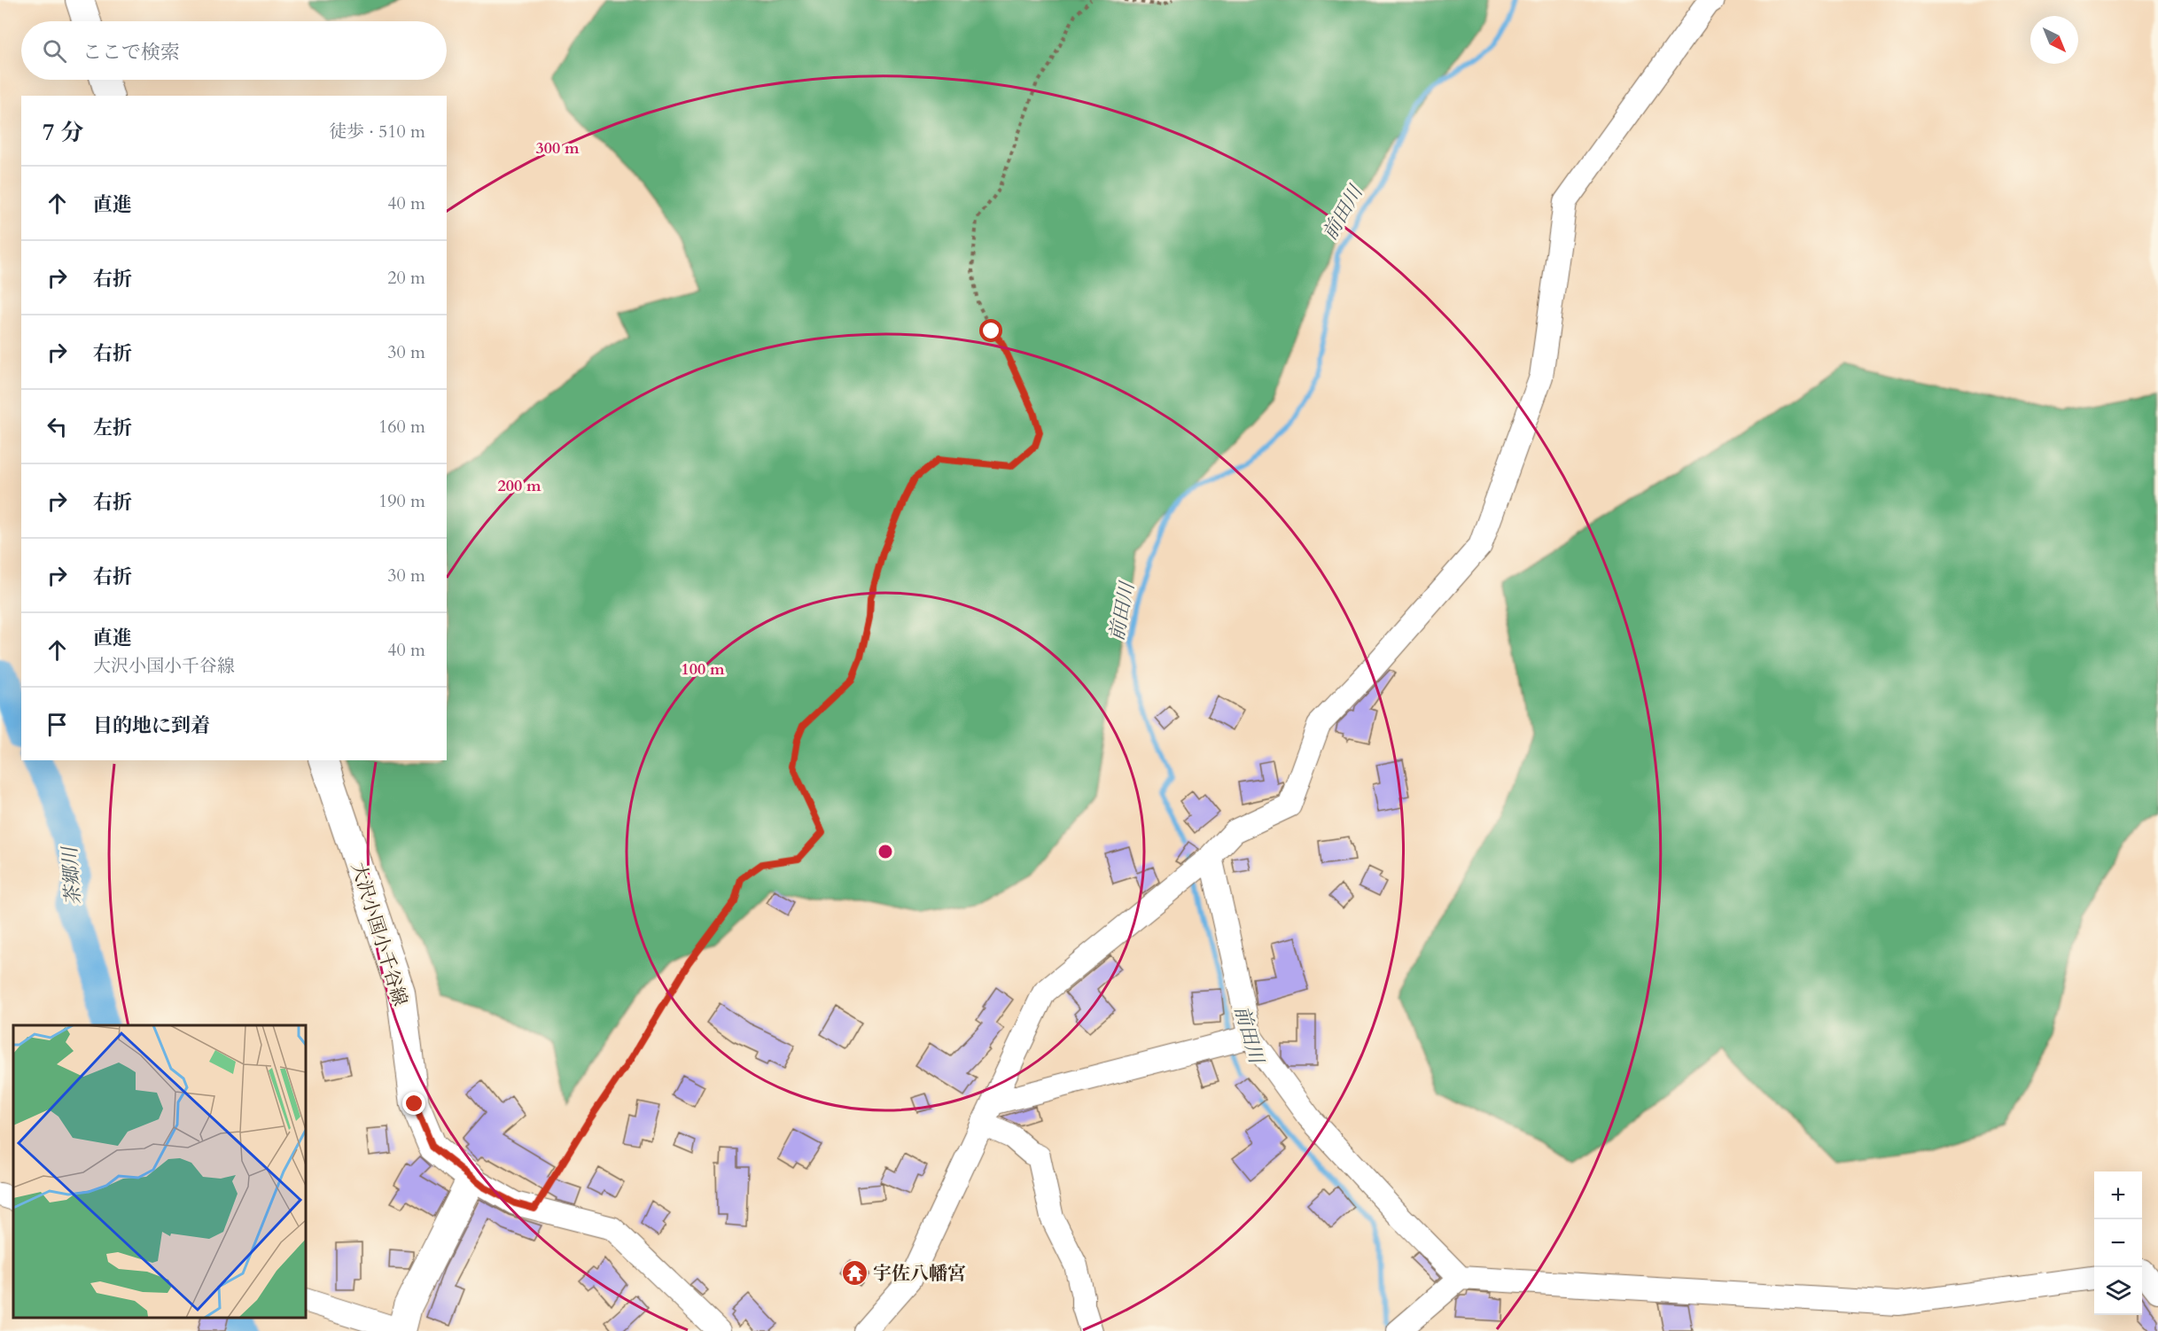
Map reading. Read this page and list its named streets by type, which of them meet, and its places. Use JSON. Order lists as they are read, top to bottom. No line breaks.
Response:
{"streets":{"main road":["大沢小国小千谷線"]},"water":["前田川","茶郷川"],"places":{"temple":["宇佐八幡宮"]},"north":"bottom right","page":{"search":"ここで検索","heading":["7 分","徒歩 · 510 m"],"list":[["直進","40 m"],["右折","20 m"],["右折","30 m"],["左折","160 m"],["右折","190 m"],["右折","30 m"],["直進","大沢小国小千谷線","40 m"],"目的地に到着"],"map_buttons":["+","−"]},"rings":["300 m","200 m","100 m"]}
